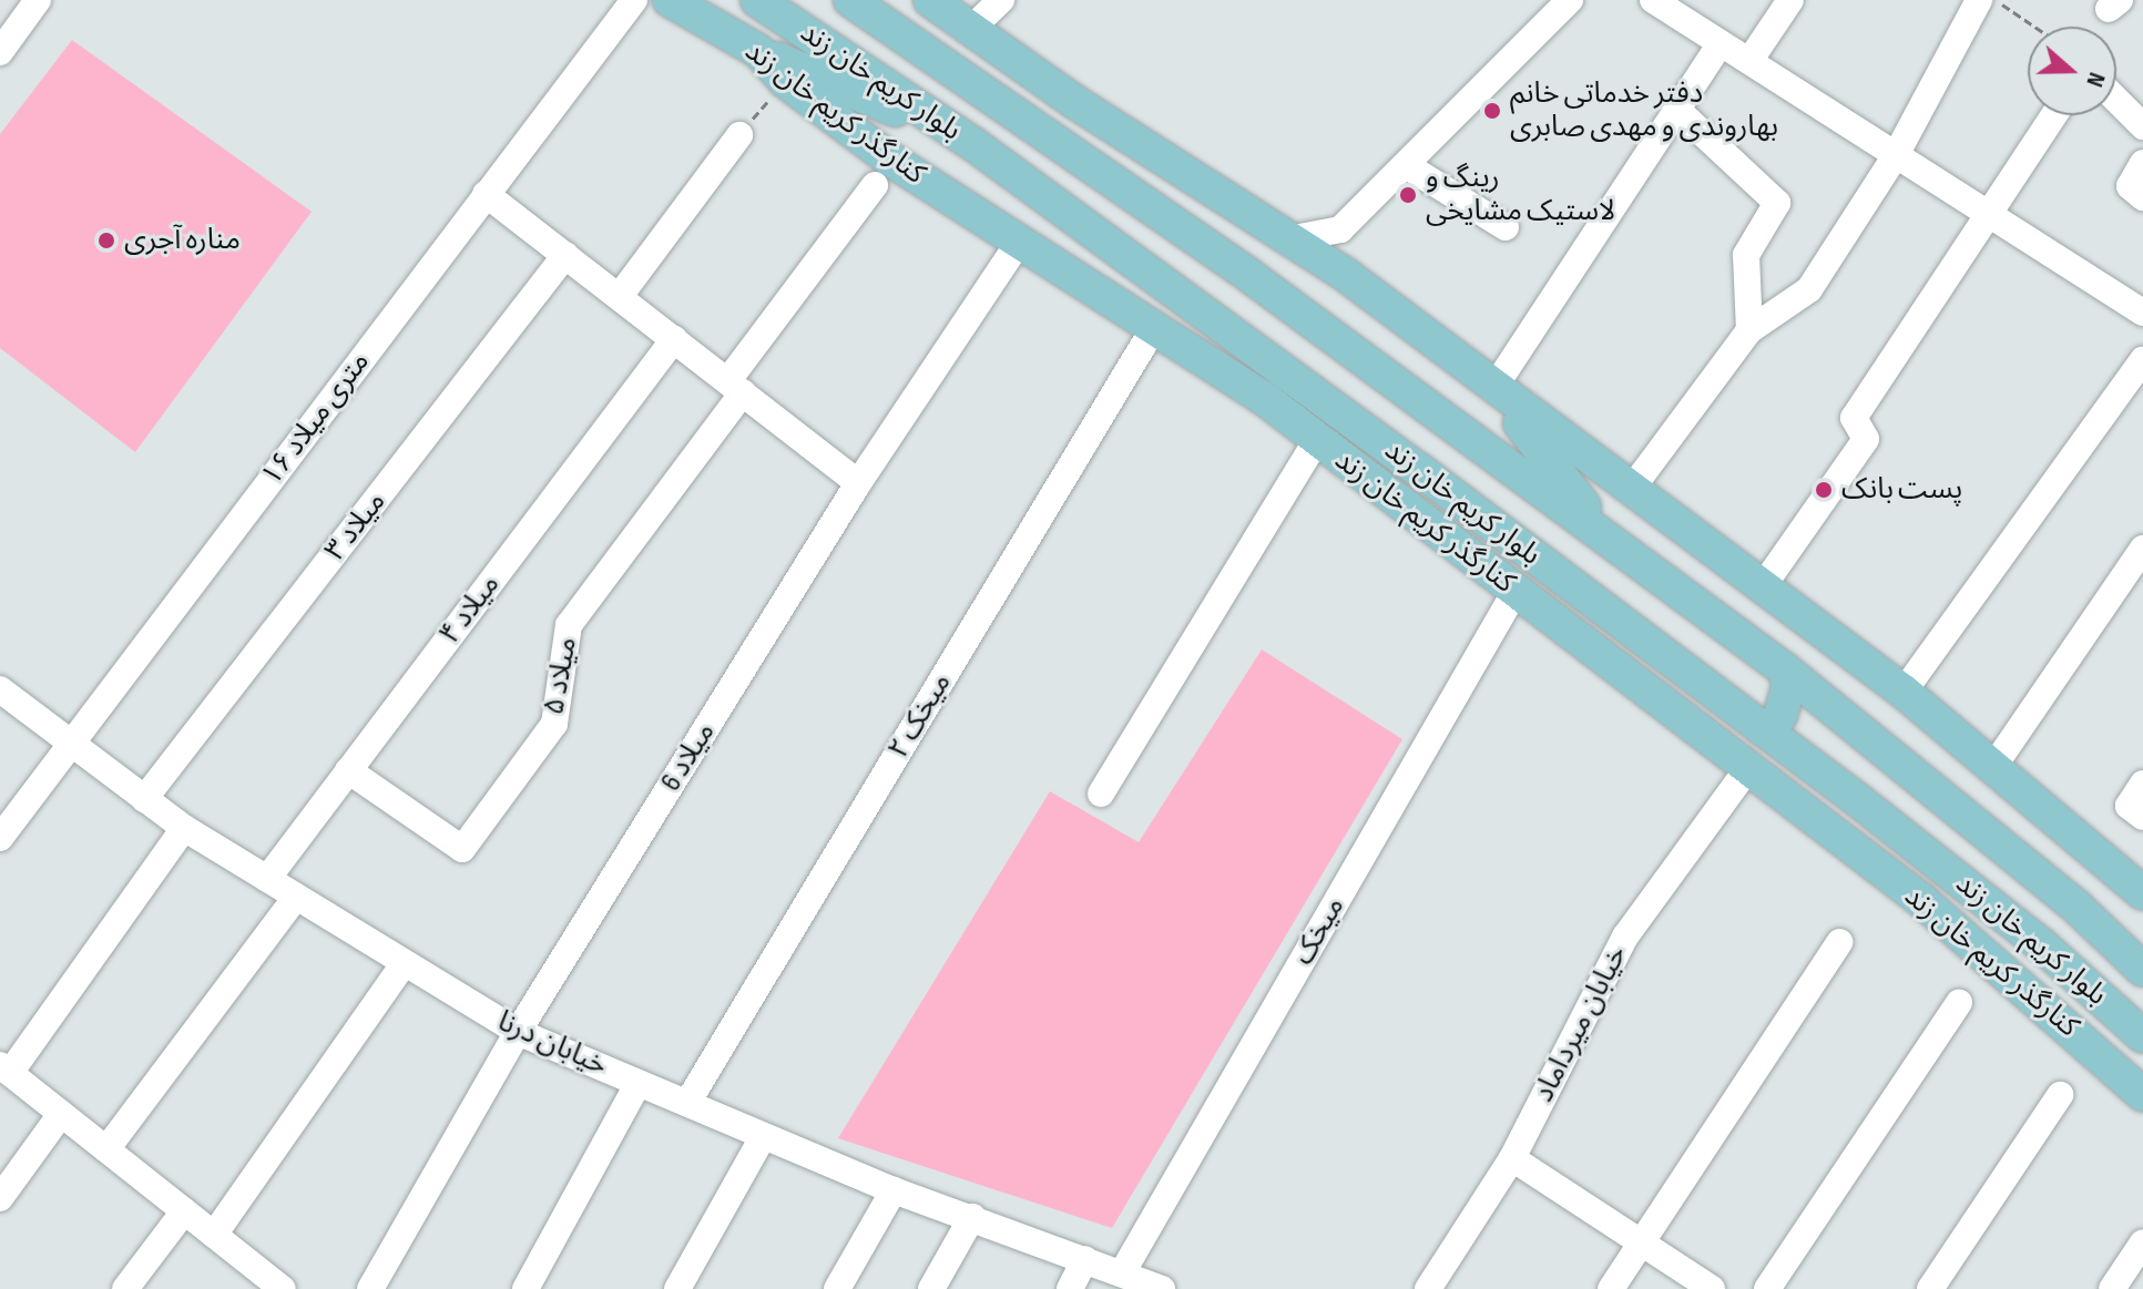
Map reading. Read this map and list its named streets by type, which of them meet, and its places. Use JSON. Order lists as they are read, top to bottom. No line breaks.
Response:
{"streets":{"main road":["بلوار کریم خان زند","کنارگذر کریم خان زند"],"street":["۱۶ متری میلاد","میلاد ۳","میلاد ۴","میلاد ۵","میخک ۲","میلاد 6","میخک","خیابان میرداماد","خیابان درنا"]},"crossings":[["کنارگذر کریم خان زند","میخک ۲"],["کنارگذر کریم خان زند","میلاد 6"],["کنارگذر کریم خان زند","میخک"],["کنارگذر کریم خان زند","خیابان میرداماد"],["۱۶ متری میلاد","خیابان درنا"],["میلاد ۳","خیابان درنا"],["میلاد ۴","میلاد ۵"],["میلاد ۴","خیابان درنا"],["میخک ۲","خیابان درنا"],["میلاد 6","خیابان درنا"],["میخک","خیابان درنا"]],"places":["دفتر خدماتی خانم بهاروندی و مهدی صابری","رینگ و لاستیک مشایخی","مناره آجری","پست بانک"],"north":"right"}
